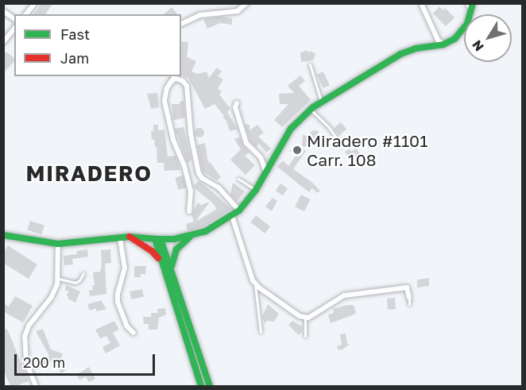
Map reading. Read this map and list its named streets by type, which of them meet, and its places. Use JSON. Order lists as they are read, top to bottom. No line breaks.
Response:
{"districts":["MIRADERO"],"places":["Miradero #1101 Carr. 108"],"legend":["Fast","Jam"],"scale_bar":"200 m","north":"bottom left"}
